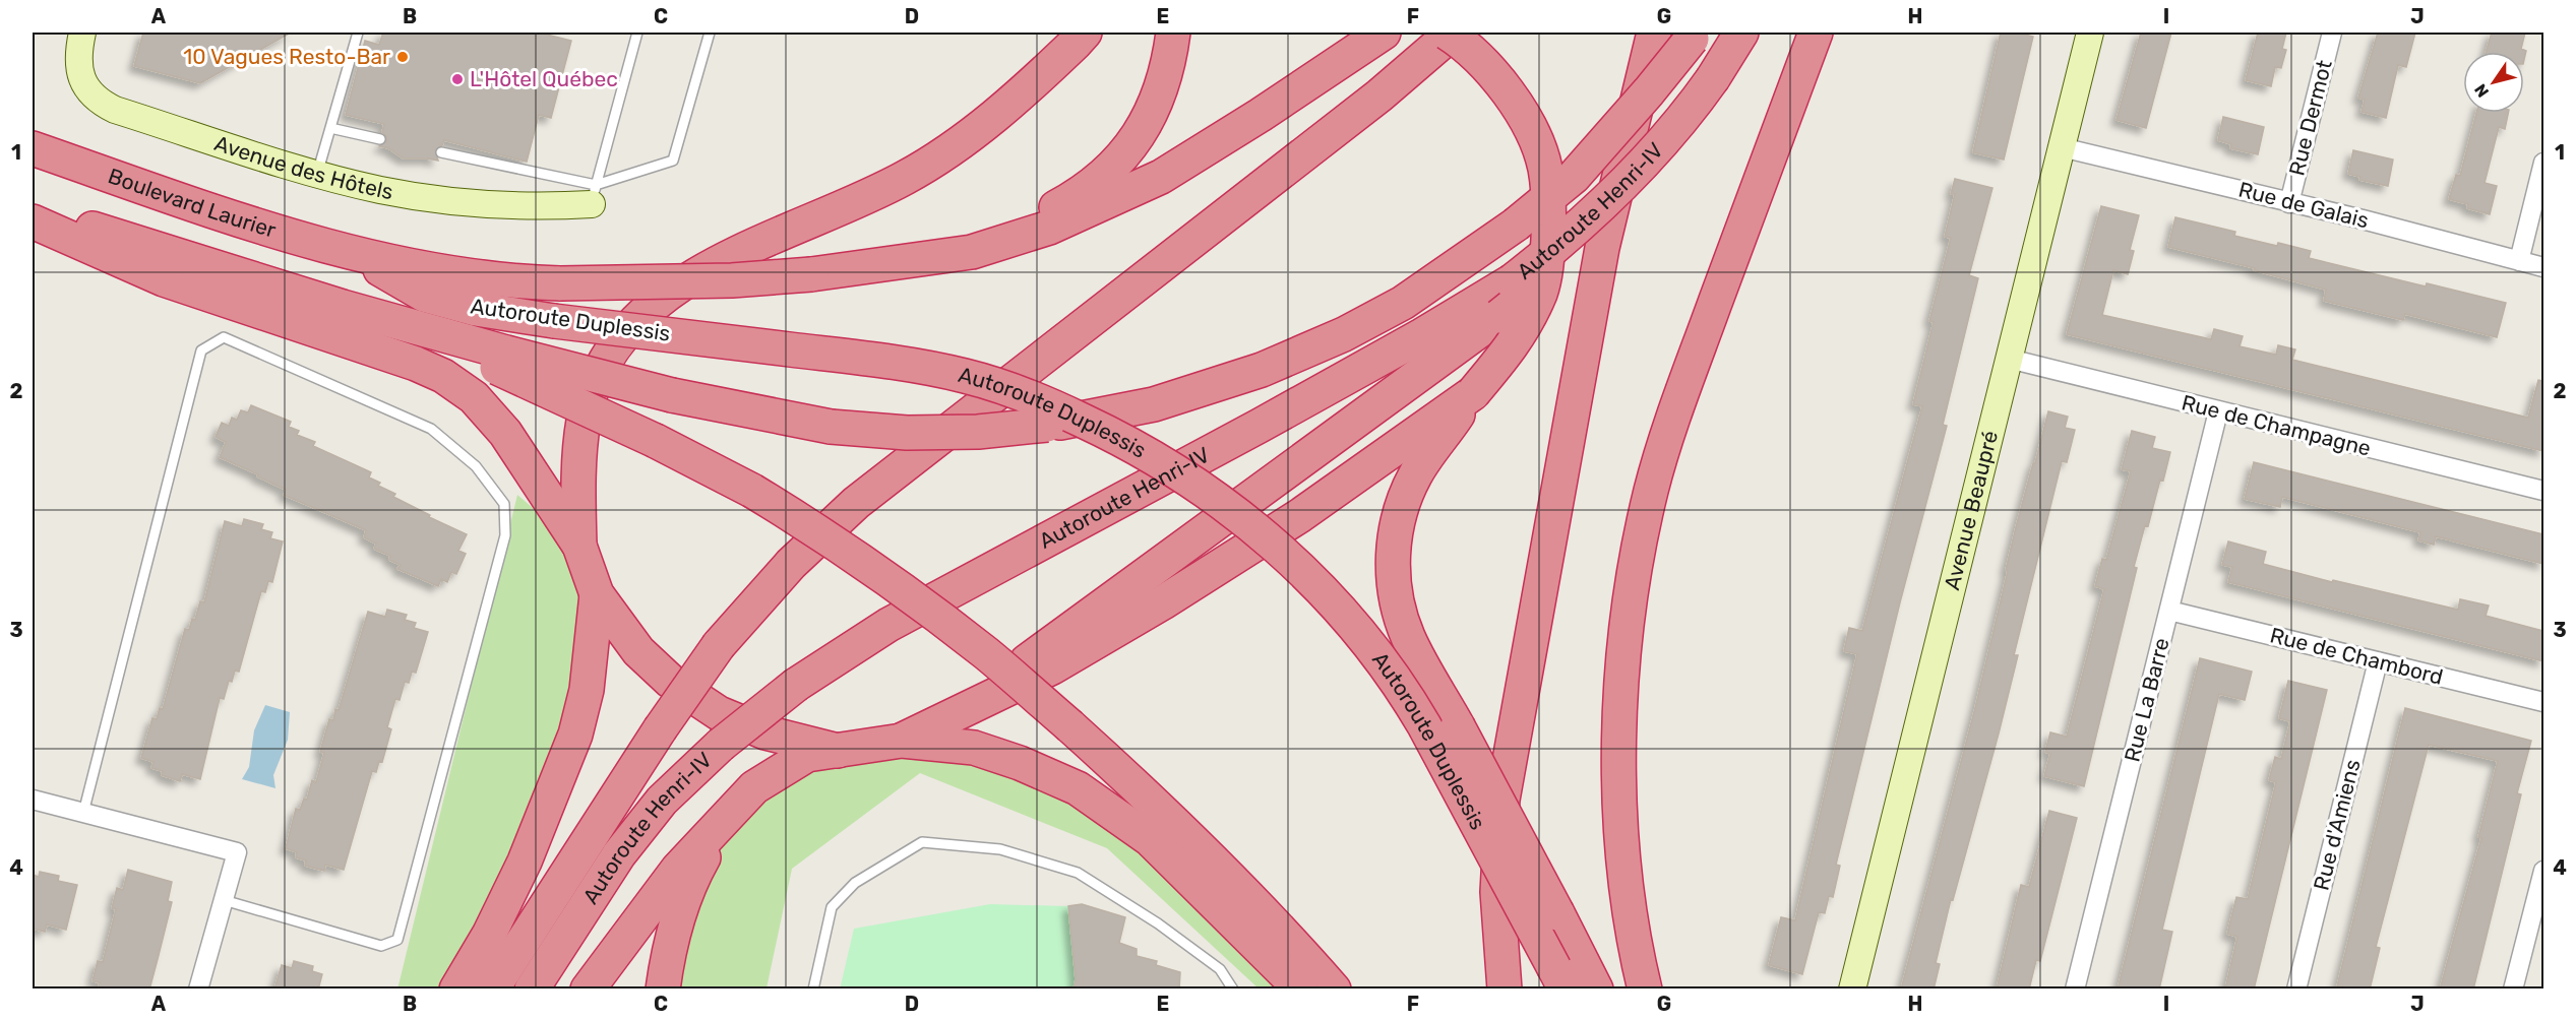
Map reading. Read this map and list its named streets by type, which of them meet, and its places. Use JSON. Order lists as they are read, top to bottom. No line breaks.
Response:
{"streets":{"highway":["Boulevard Laurier","Autoroute Henri-IV","Autoroute Duplessis"],"street":["Rue Dermot","Avenue des Hôtels","Rue de Galais","Rue de Champagne","Avenue Beaupré","Rue de Chambord","Rue La Barre","Rue d'Amiens"]},"crossings":[["Rue Dermot","Rue de Galais"],["Boulevard Laurier","Autoroute Duplessis"],["Rue de Galais","Avenue Beaupré"],["Rue de Champagne","Avenue Beaupré"],["Rue de Champagne","Rue La Barre"],["Rue de Chambord","Rue La Barre"],["Rue de Chambord","Rue d'Amiens"]],"places":["10 Vagues Resto-Bar","L'Hôtel Québec"],"north":"bottom left","grid":{"columns":["A","B","C","D","E","F","G","H","I","J"],"rows":["1","2","3","4"]}}
